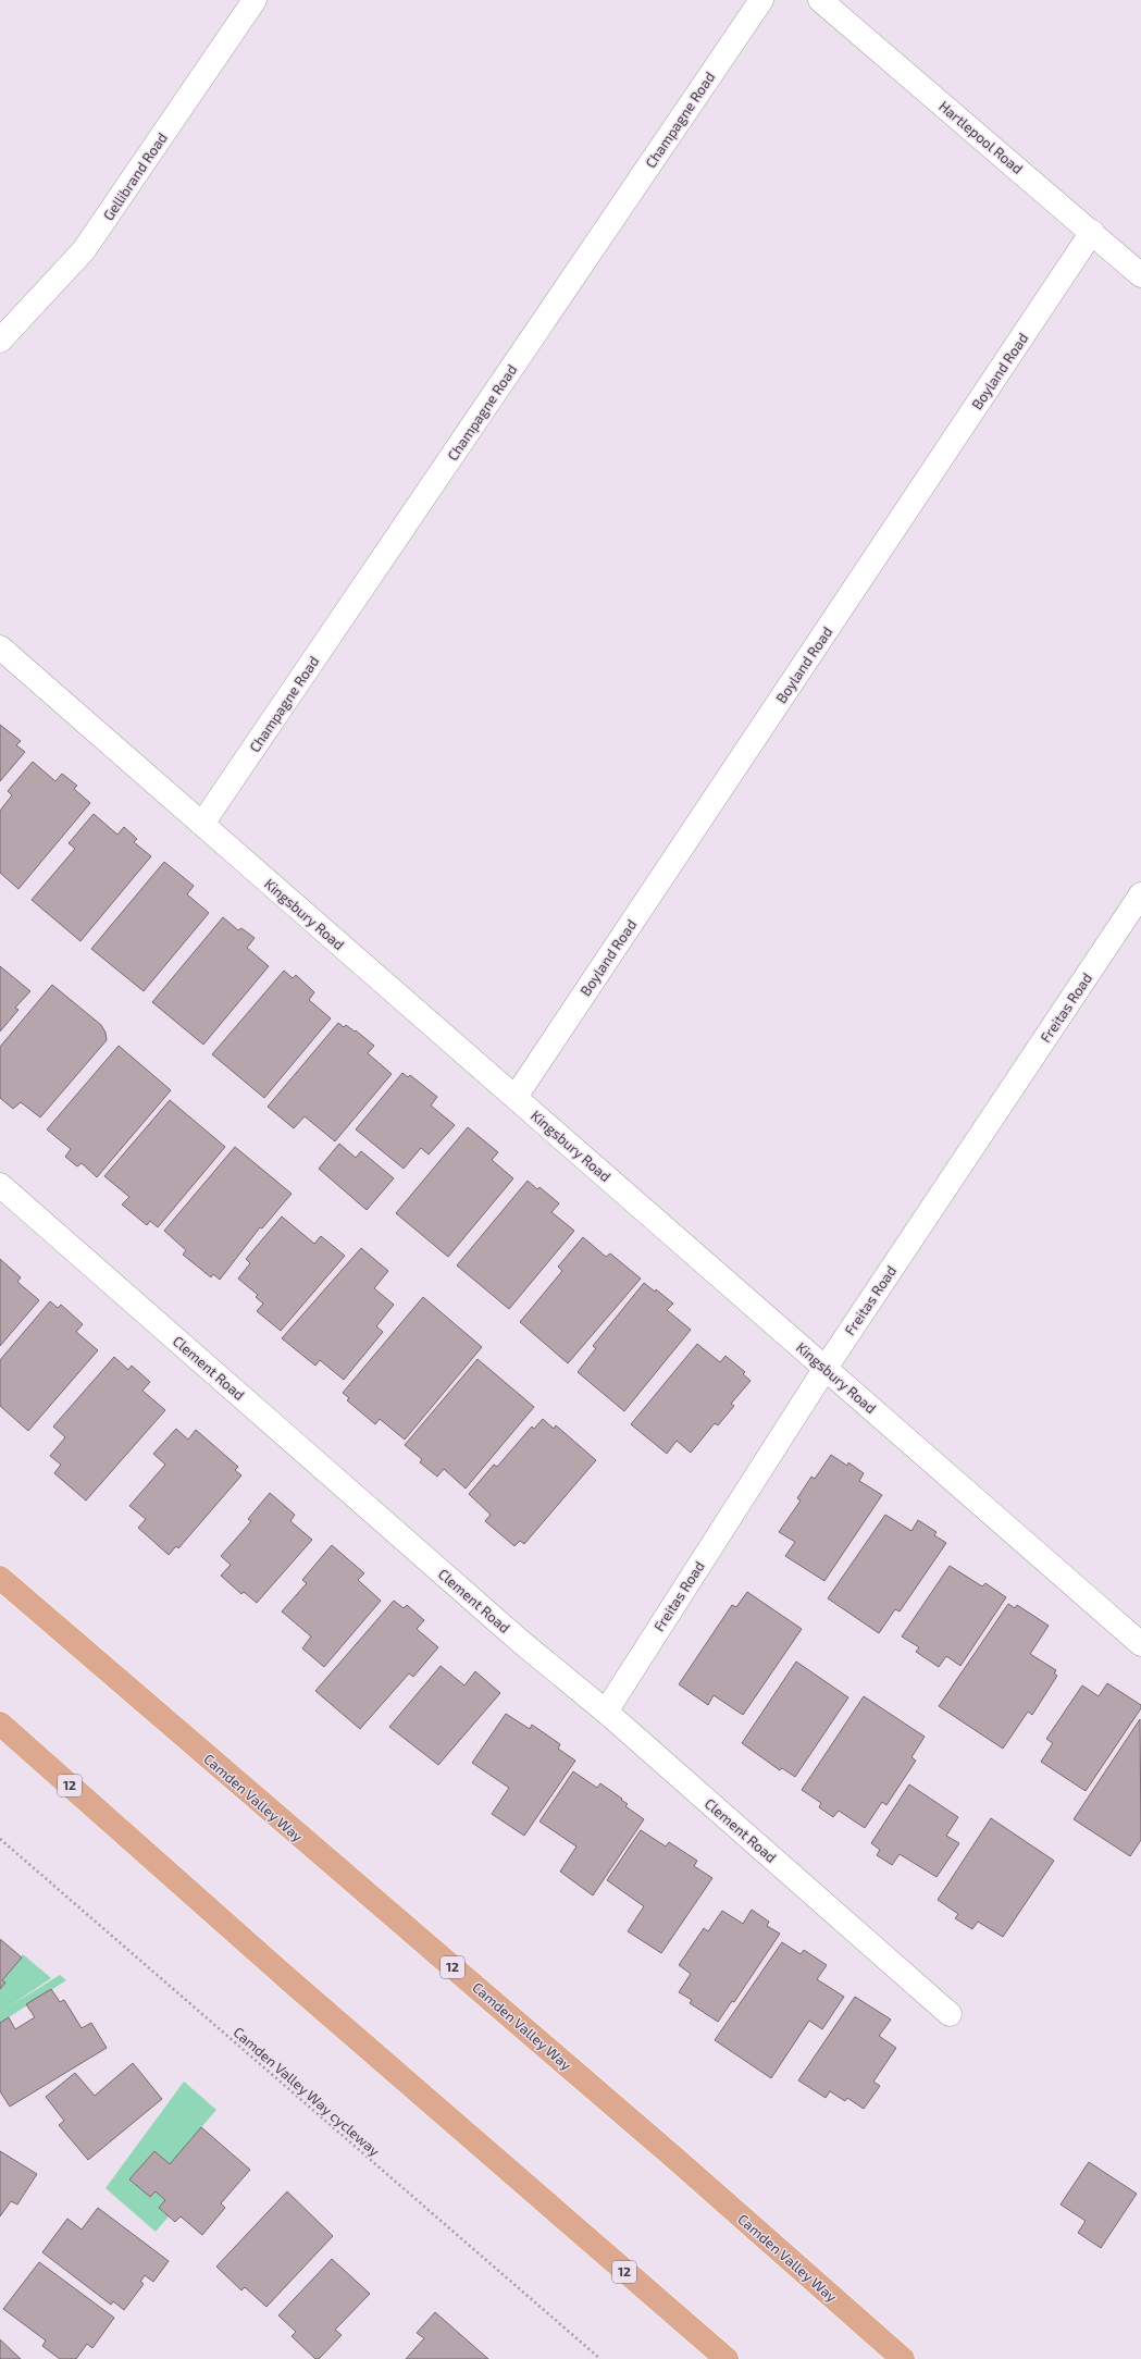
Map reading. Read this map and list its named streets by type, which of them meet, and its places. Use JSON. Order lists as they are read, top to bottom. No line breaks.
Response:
{"streets":{"main road":["12","Camden Valley Way"],"street":["Champagne Road","Hartlepool Road","Gellibrand Road","Boyland Road","Kingsbury Road","Freitas Road","Clement Road"],"path":["Camden Valley Way cycleway"]},"crossings":[["Champagne Road","Kingsbury Road"],["Hartlepool Road","Boyland Road"],["Boyland Road","Kingsbury Road"],["Kingsbury Road","Freitas Road"],["Freitas Road","Clement Road"]]}
